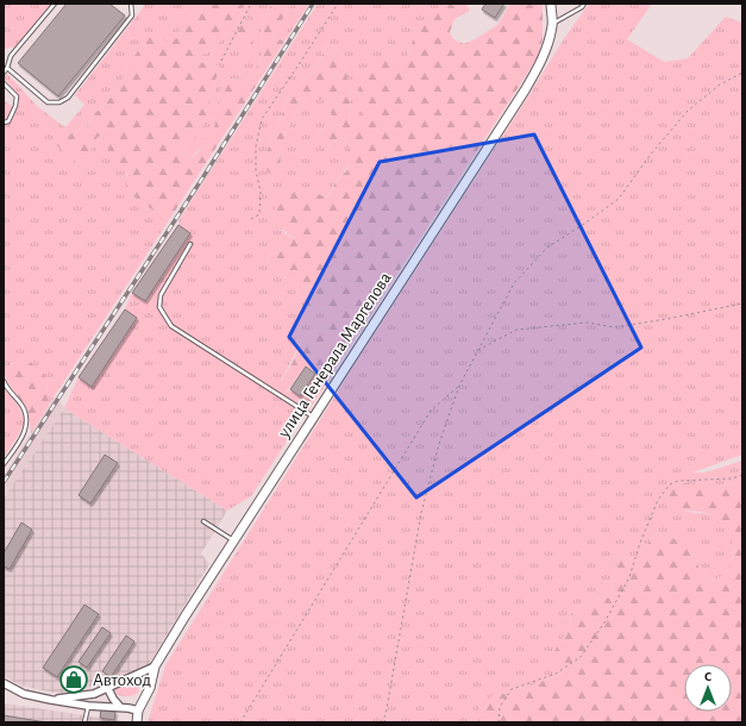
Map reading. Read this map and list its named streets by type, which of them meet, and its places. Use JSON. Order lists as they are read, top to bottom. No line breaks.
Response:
{"streets":{"main road":["улица Генерала Маргелова"]},"places":{"shop":["Автоход"]},"north":"top"}
